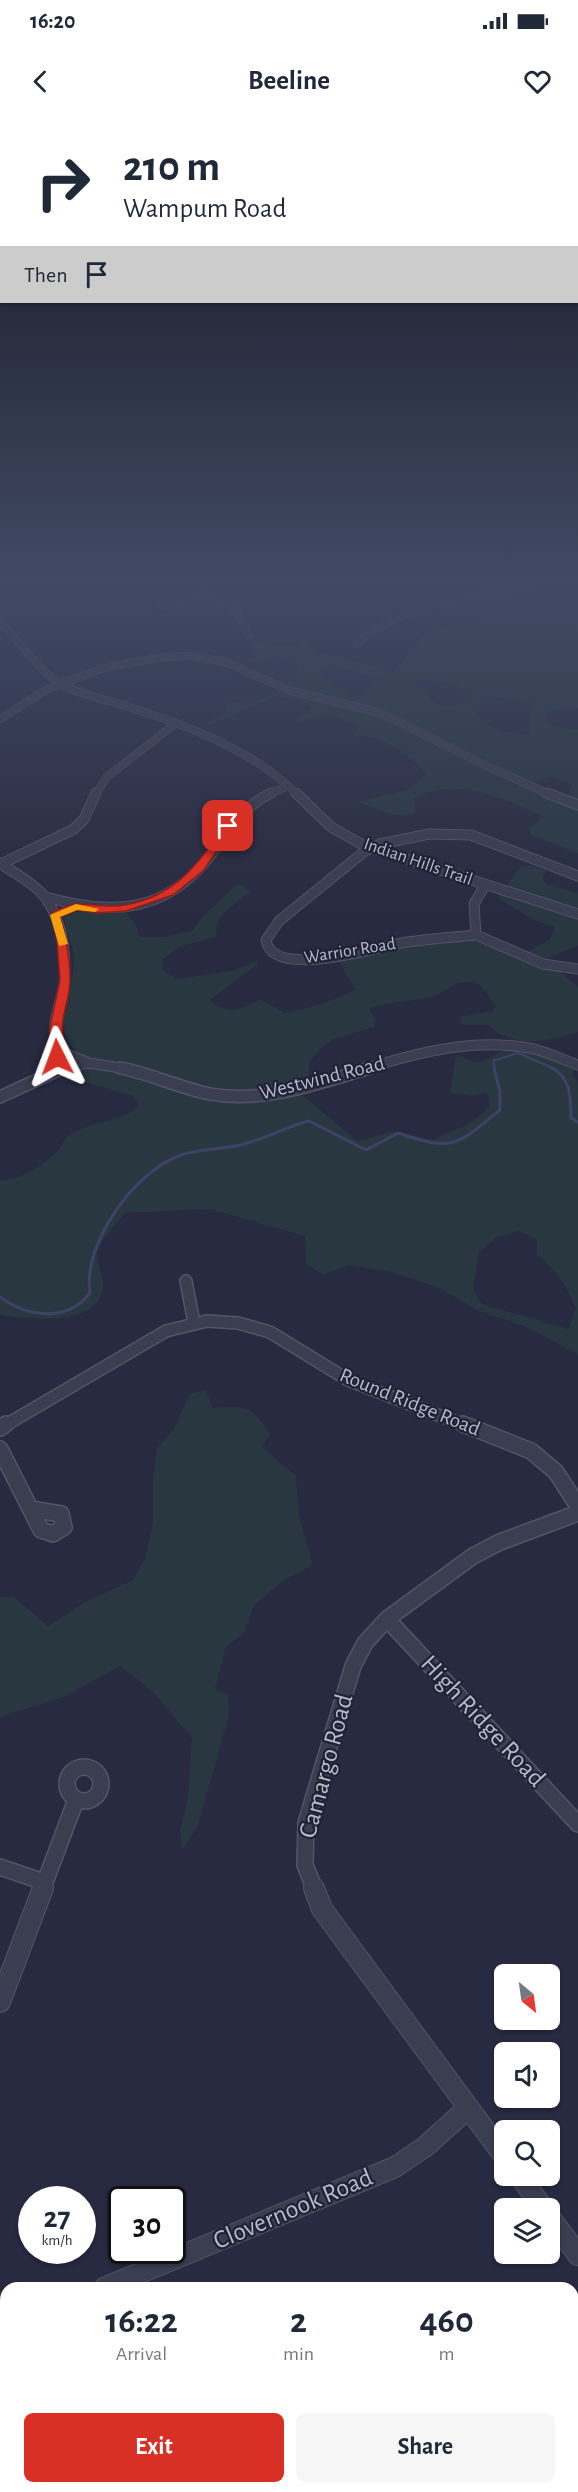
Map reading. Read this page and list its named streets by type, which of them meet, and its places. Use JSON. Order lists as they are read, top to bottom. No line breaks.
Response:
{"streets":{"street":["Indian Hills Trail","Warrior Road","Westwind Road","Round Ridge Road","High Ridge Road","Camargo Road","Clovernook Road"]},"crossings":[["Indian Hills Trail","Warrior Road"],["High Ridge Road","Camargo Road"],["Camargo Road","Clovernook Road"]],"north":"bottom right","page":{"status":"16:20","header":"Beeline","turn":["210 m","Wampum Road"],"then":"Then","speed":"27 km/h","limit":"30","eta":["16:22","Arrival","2","min","460","m"],"buttons":["Exit","Share"]}}
